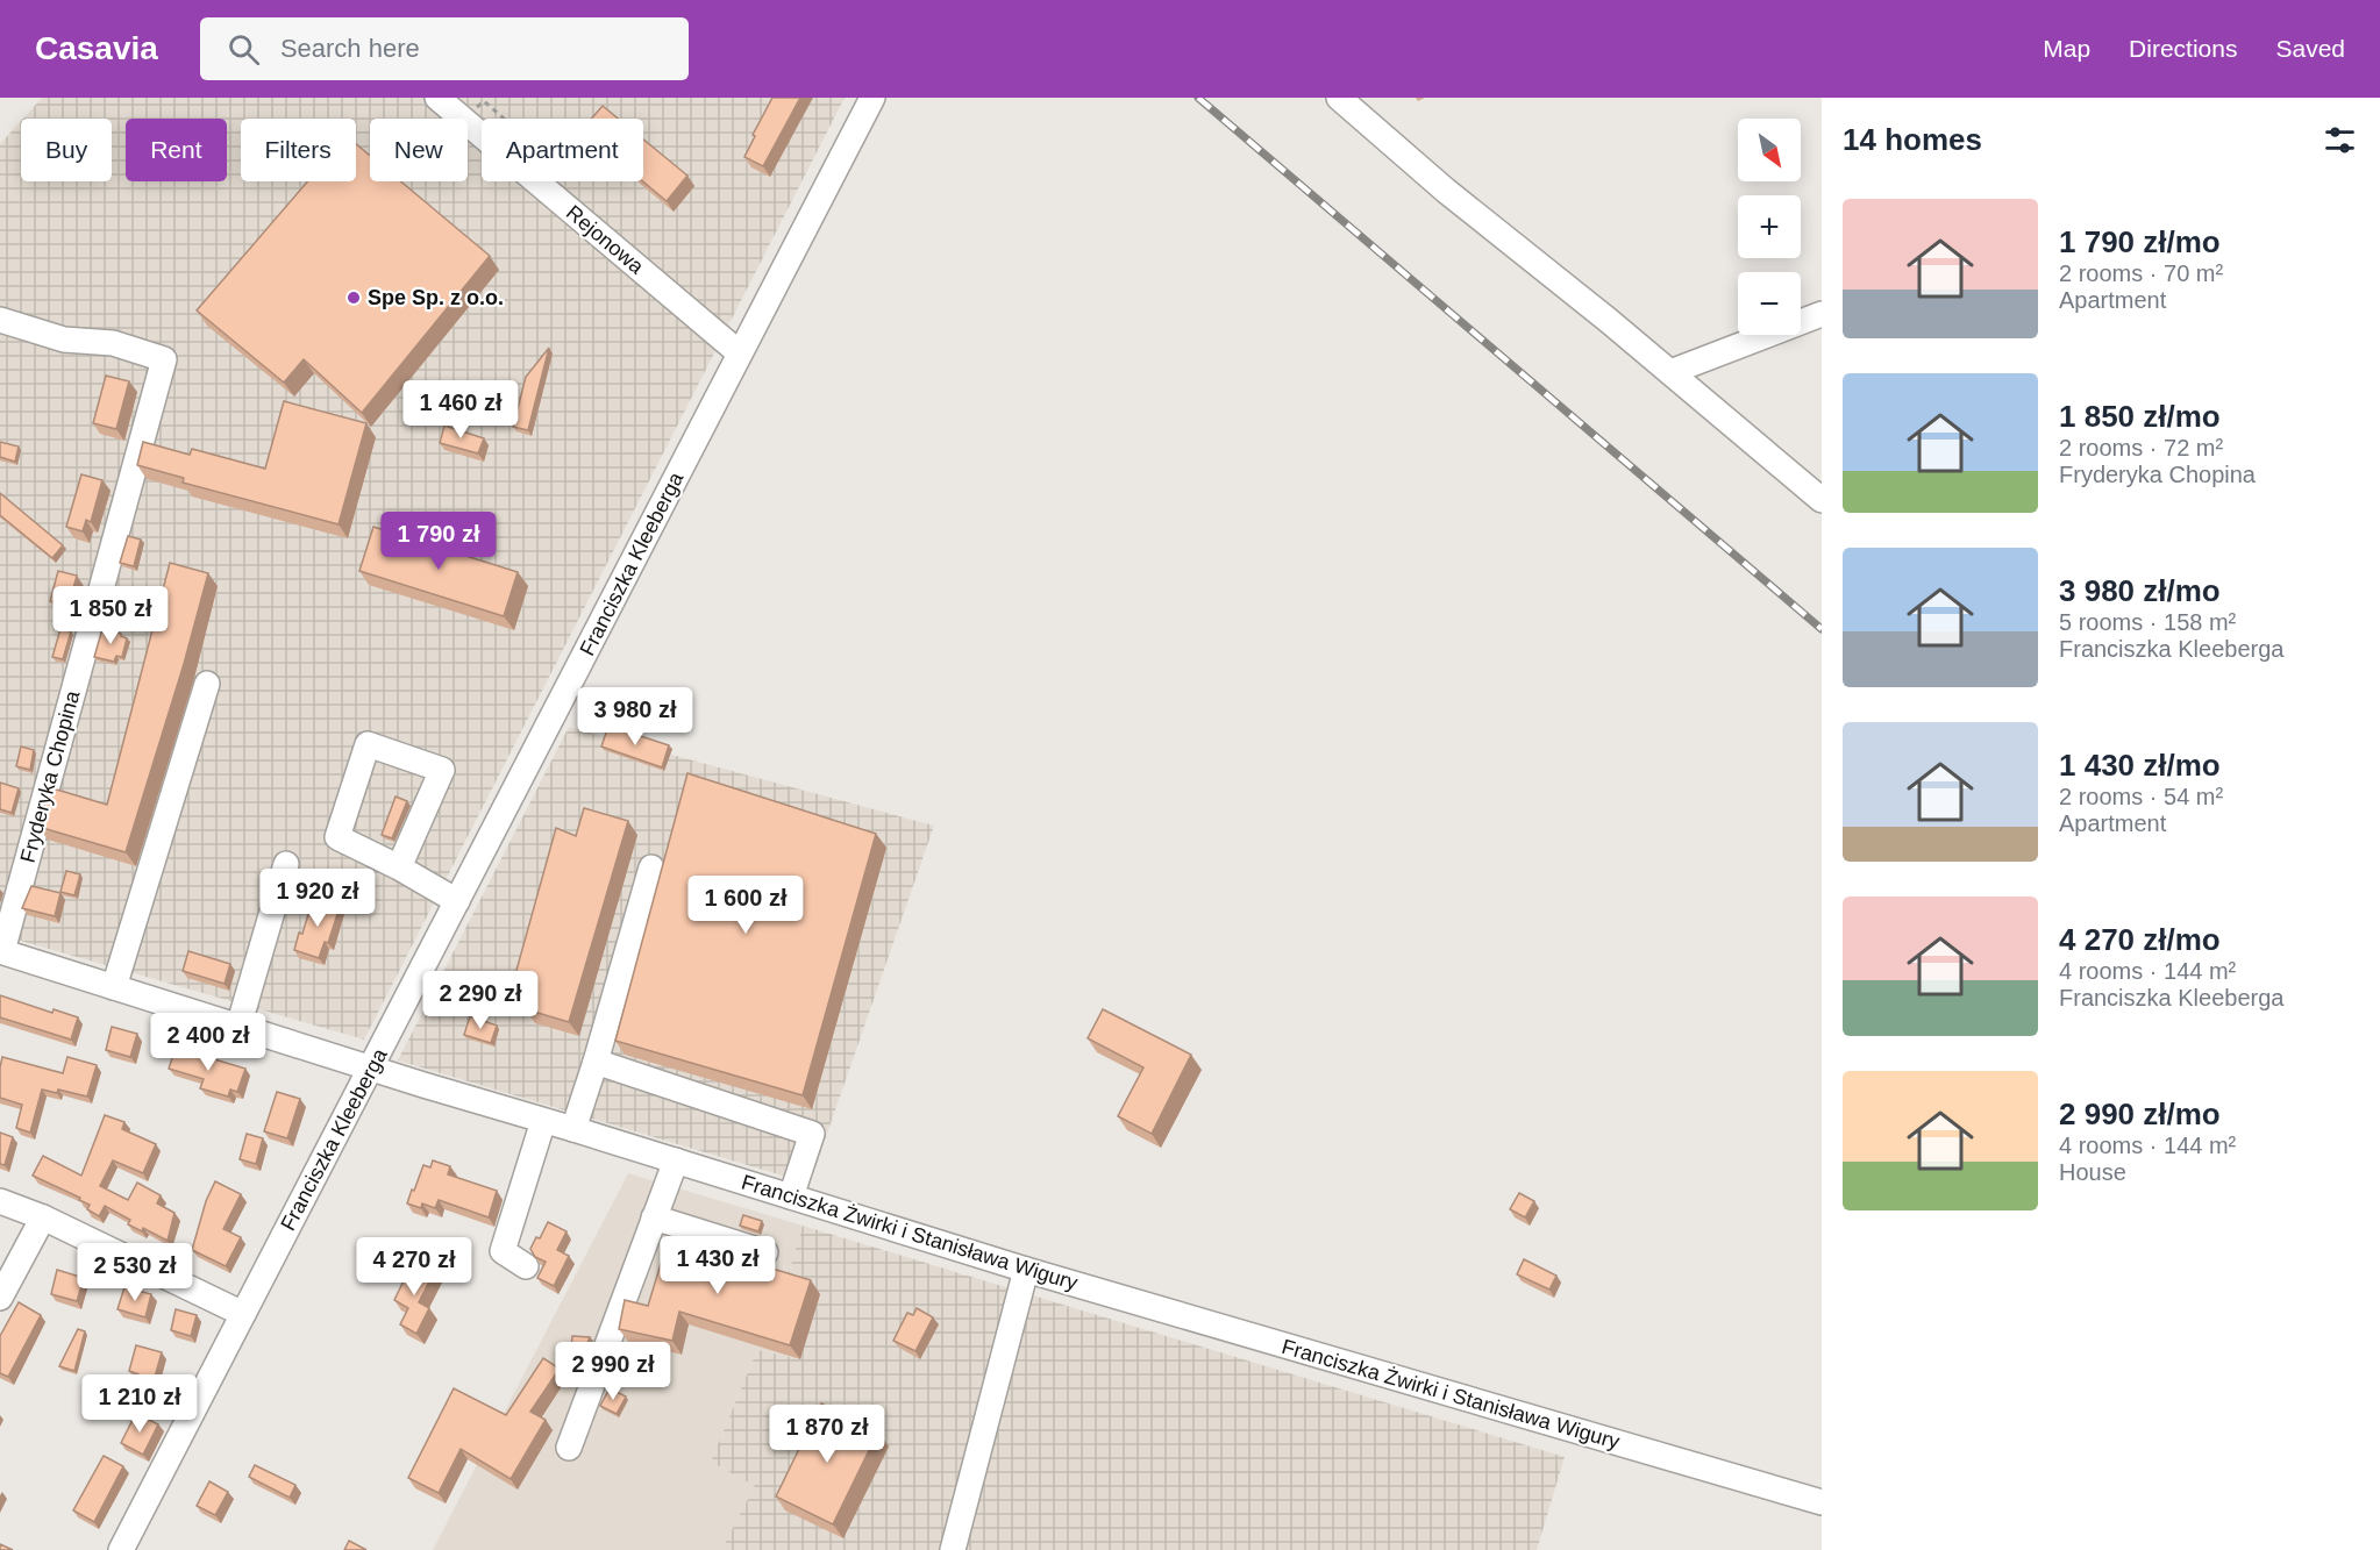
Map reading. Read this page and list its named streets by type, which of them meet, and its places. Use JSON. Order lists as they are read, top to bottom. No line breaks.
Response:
{"streets":{"street":["Rejonowa","Franciszka Kleeberga","Fryderyka Chopina","Franciszka Żwirki i Stanisława Wigury"]},"crossings":[["Rejonowa","Franciszka Kleeberga"],["Franciszka Kleeberga","Franciszka Żwirki i Stanisława Wigury"],["Fryderyka Chopina","Franciszka Żwirki i Stanisława Wigury"]],"places":["Spe Sp. z o.o."],"north":"bottom right","page":{"header":"Casavia","search":"Search here","nav":["Map","Directions","Saved"],"heading":"14 homes","map_buttons":["+","−"],"chip":["Buy","Rent","Filters","New","Apartment"],"list":[{"name":"1 790 zł/mo","note":"2 rooms · 70 m² · Apartment"},{"name":"1 850 zł/mo","note":"2 rooms · 72 m² · Fryderyka Chopina"},{"name":"3 980 zł/mo","note":"5 rooms · 158 m² · Franciszka Kleeberga"},{"name":"1 430 zł/mo","note":"2 rooms · 54 m² · Apartment"},{"name":"4 270 zł/mo","note":"4 rooms · 144 m² · Franciszka Kleeberga"},{"name":"2 990 zł/mo","note":"4 rooms · 144 m² · House"}],"price":["1 460 zł","1 790 zł","1 850 zł","3 980 zł","1 920 zł","1 600 zł","2 290 zł","2 400 zł","1 430 zł","4 270 zł","2 530 zł","2 990 zł","1 210 zł","1 870 zł"]}}
